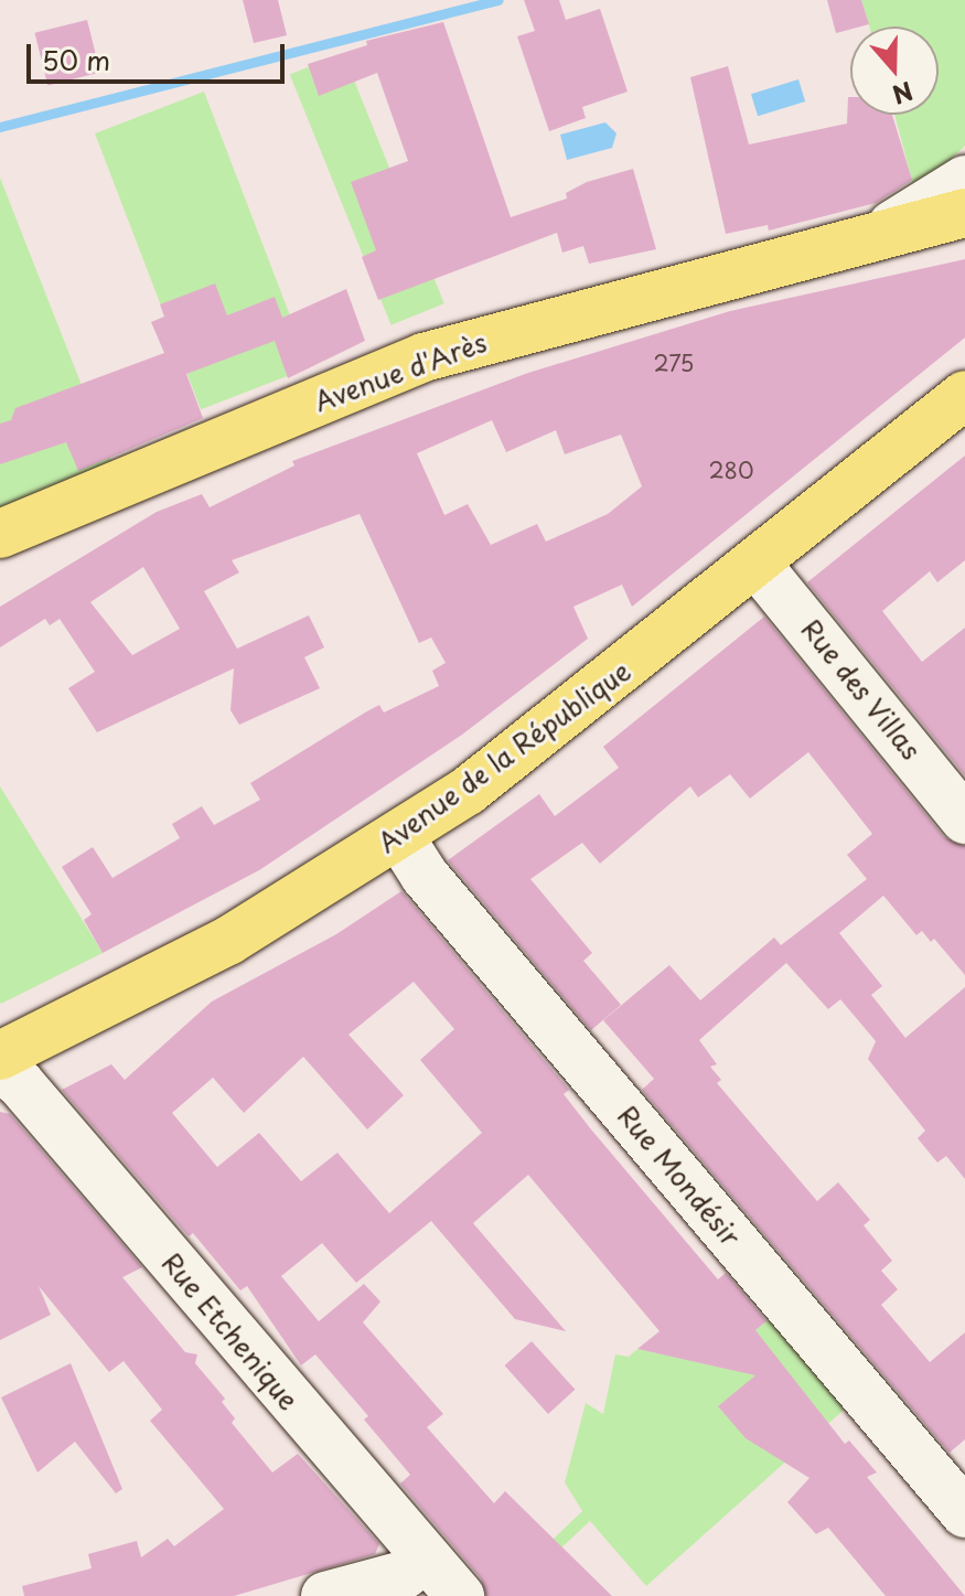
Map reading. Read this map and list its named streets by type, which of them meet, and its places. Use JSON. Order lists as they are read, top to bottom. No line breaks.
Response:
{"streets":{"main road":["Avenue d'Arès","Avenue de la République"],"street":["Rue des Villas","Rue Mondésir","Rue Etchenique"]},"crossings":[["Rue des Villas","Avenue de la République"],["Avenue de la République","Rue Mondésir"]],"house_numbers":["275","280"],"scale_bar":"50 m","north":"bottom"}
